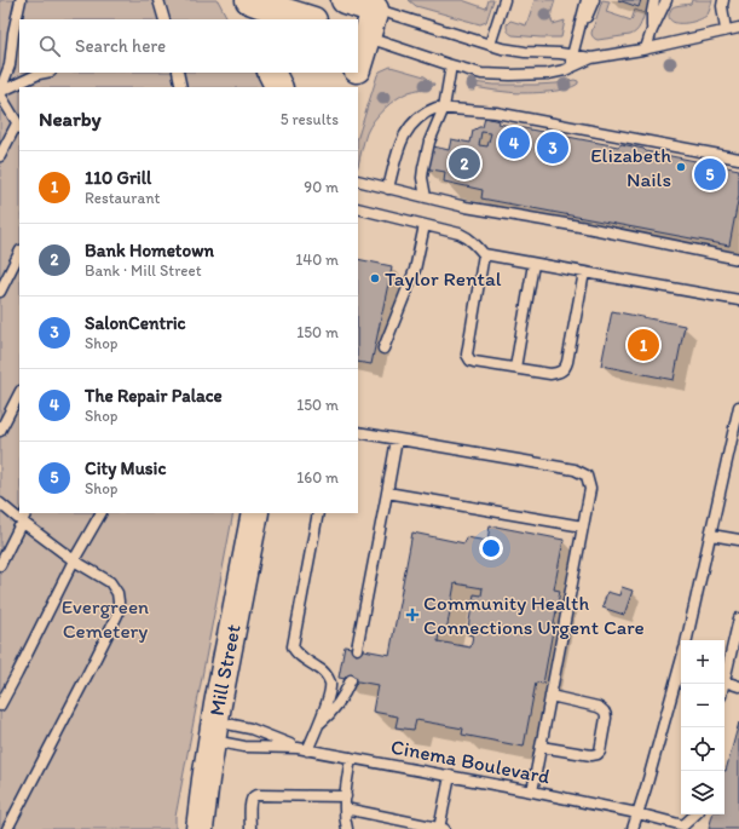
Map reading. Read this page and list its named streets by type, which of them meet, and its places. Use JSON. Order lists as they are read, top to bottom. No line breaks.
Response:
{"streets":{"main road":["Mill Street"],"lane":["Cinema Boulevard"]},"parks":["Evergreen Cemetery"],"places":{"other":["Elizabeth Nails","Taylor Rental"],"health":["Community Health Connections Urgent Care"]},"page":{"search":"Search here","heading":["Nearby","5 results"],"pins":["4","3","2","5","1"],"list":[{"mark":"1","name":"110 Grill","note":"Restaurant","value":"90 m"},{"mark":"2","name":"Bank Hometown","note":"Bank · Mill Street","value":"140 m"},{"mark":"3","name":"SalonCentric","note":"Shop","value":"150 m"},{"mark":"4","name":"The Repair Palace","note":"Shop","value":"150 m"},{"mark":"5","name":"City Music","note":"Shop","value":"160 m"}],"map_buttons":["+","−"]}}
